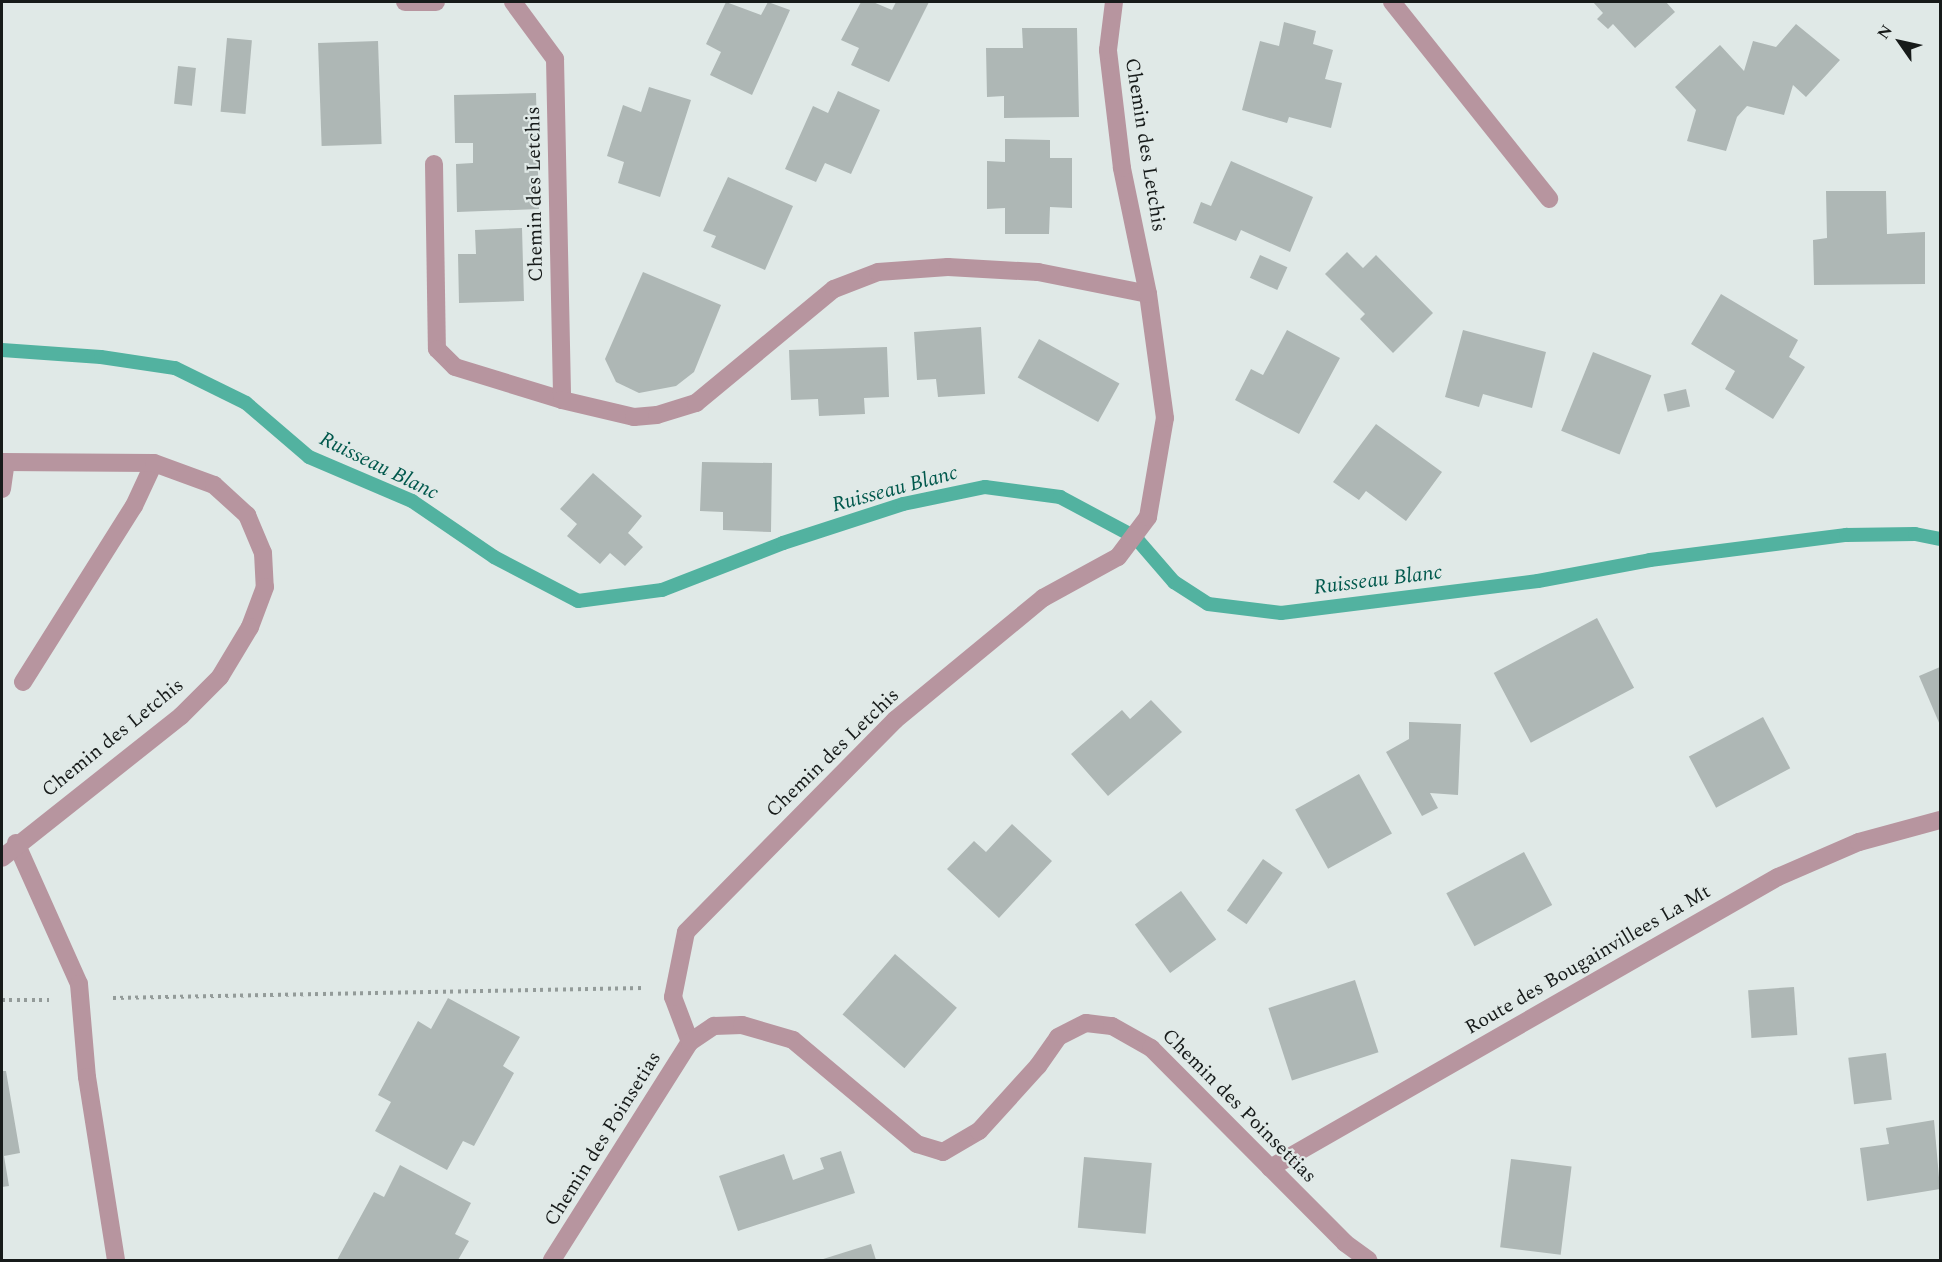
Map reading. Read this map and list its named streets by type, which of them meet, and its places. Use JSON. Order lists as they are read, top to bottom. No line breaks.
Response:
{"streets":{"street":["Chemin des Letchis","Route des Bougainvillees La Mt","Chemin des Poinsettias","Chemin des Poinsetias"]},"crossings":[["Route des Bougainvillees La Mt","Chemin des Poinsettias"],["Chemin des Poinsettias","Chemin des Poinsetias"]],"water":["Ruisseau Blanc"],"north":"top left"}
